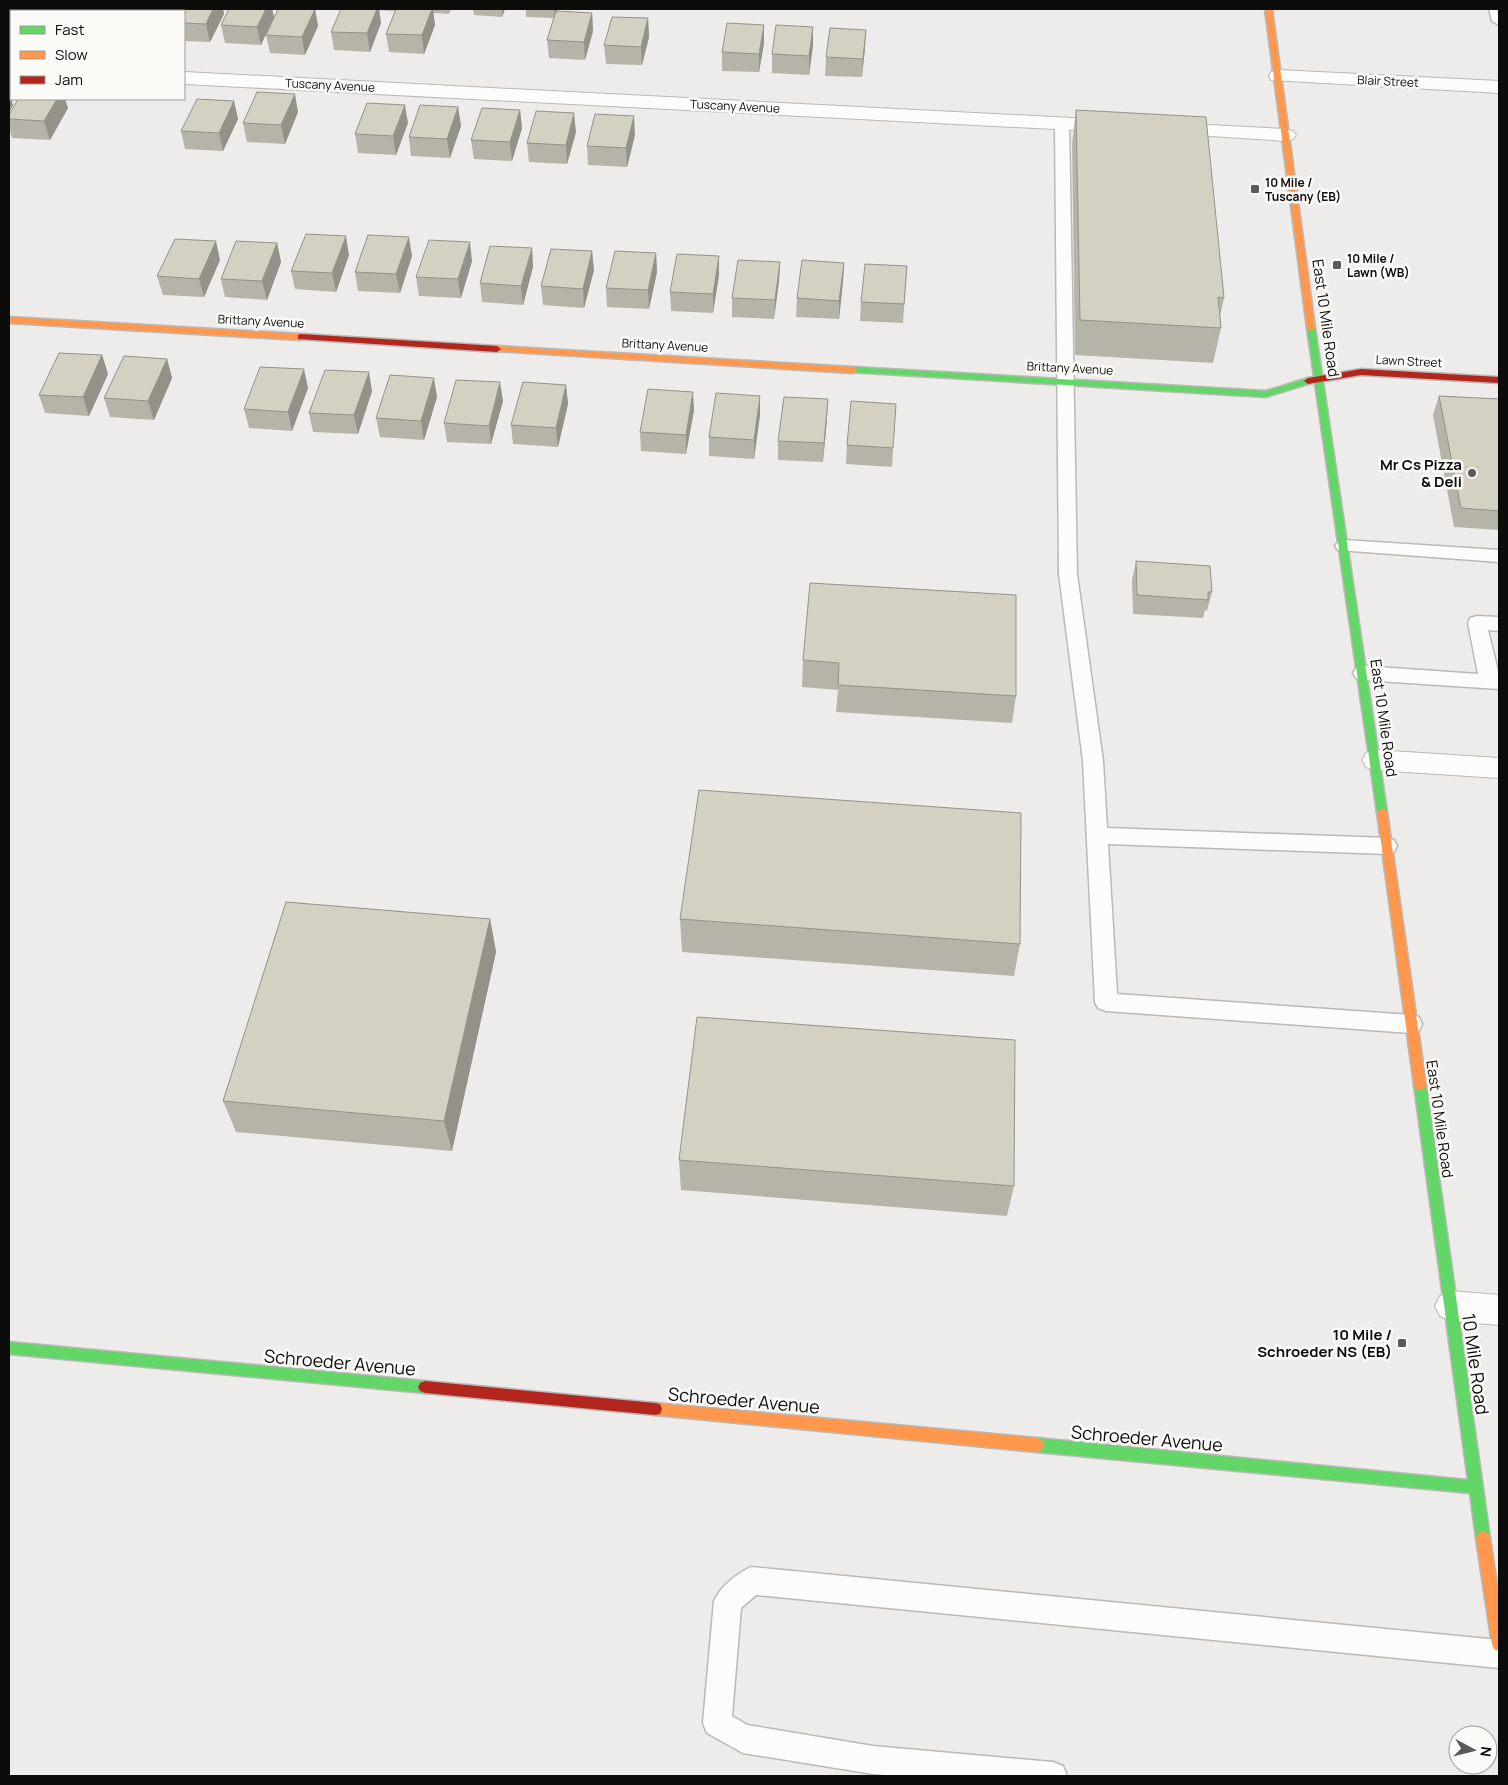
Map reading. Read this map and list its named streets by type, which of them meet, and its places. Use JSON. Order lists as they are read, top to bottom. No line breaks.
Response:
{"streets":{"street":["Blair Street","Tuscany Avenue","East 10 Mile Road","Brittany Avenue","Lawn Street","Schroeder Avenue","10 Mile Road"]},"crossings":[["East 10 Mile Road","Brittany Avenue"],["East 10 Mile Road","Lawn Street"],["East 10 Mile Road","10 Mile Road"],["Brittany Avenue","Lawn Street"],["Schroeder Avenue","10 Mile Road"]],"places":{"transit":["10 Mile / Tuscany (EB)","10 Mile / Lawn (WB)","10 Mile / Schroeder NS (EB)"],"other":["Mr Cs Pizza & Deli"]},"legend":["Fast","Slow","Jam"],"north":"right"}
